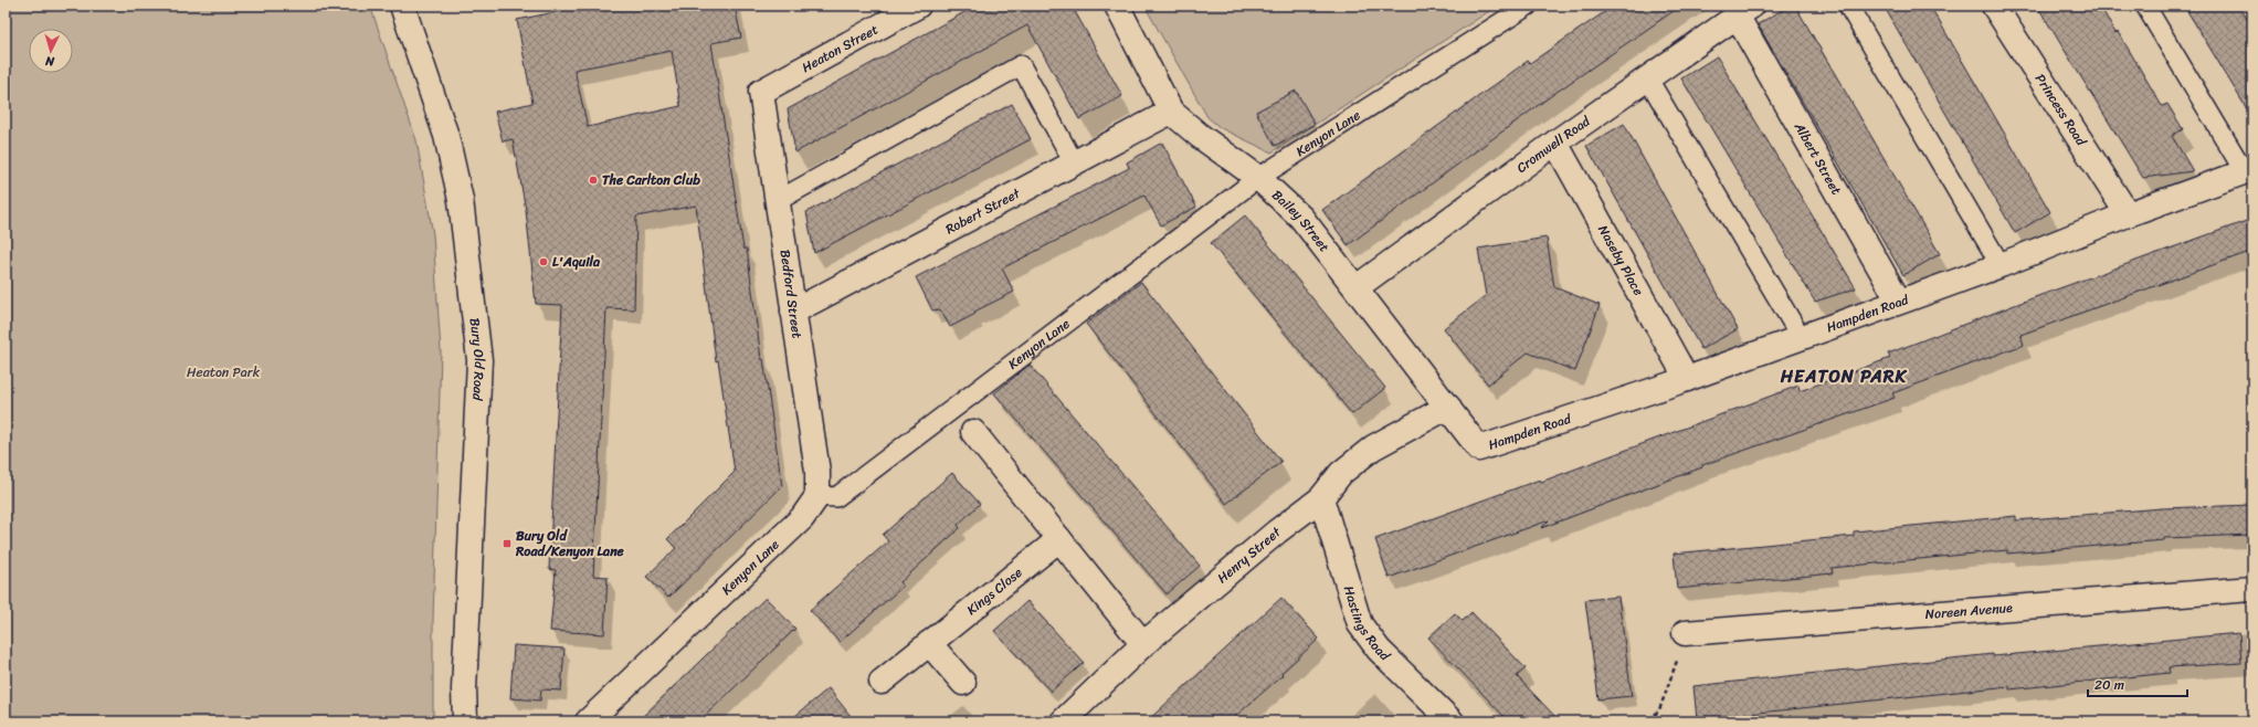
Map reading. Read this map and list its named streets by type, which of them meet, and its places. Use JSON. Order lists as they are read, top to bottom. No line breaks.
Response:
{"streets":{"street":["Heaton Street","Princess Road","Kenyon Lane","Cromwell Road","Albert Street","Robert Street","Bailey Street","Naseby Place","Bedford Street","Hampden Road","Bury Old Road","Henry Street","Kings Close","Noreen Avenue","Hastings Road"]},"crossings":[["Heaton Street","Bedford Street"],["Princess Road","Hampden Road"],["Kenyon Lane","Bailey Street"],["Kenyon Lane","Bedford Street"],["Cromwell Road","Albert Street"],["Cromwell Road","Bailey Street"],["Cromwell Road","Naseby Place"],["Albert Street","Hampden Road"],["Robert Street","Bailey Street"],["Robert Street","Bedford Street"],["Bailey Street","Hampden Road"],["Bailey Street","Henry Street"],["Naseby Place","Hampden Road"],["Henry Street","Hastings Road"]],"districts":["HEATON PARK"],"parks":["Heaton Park"],"places":{"other":["The Carlton Club","L'Aquila"],"transit":["Bury Old Road/Kenyon Lane"]},"scale_bar":"20 m","north":"bottom"}
